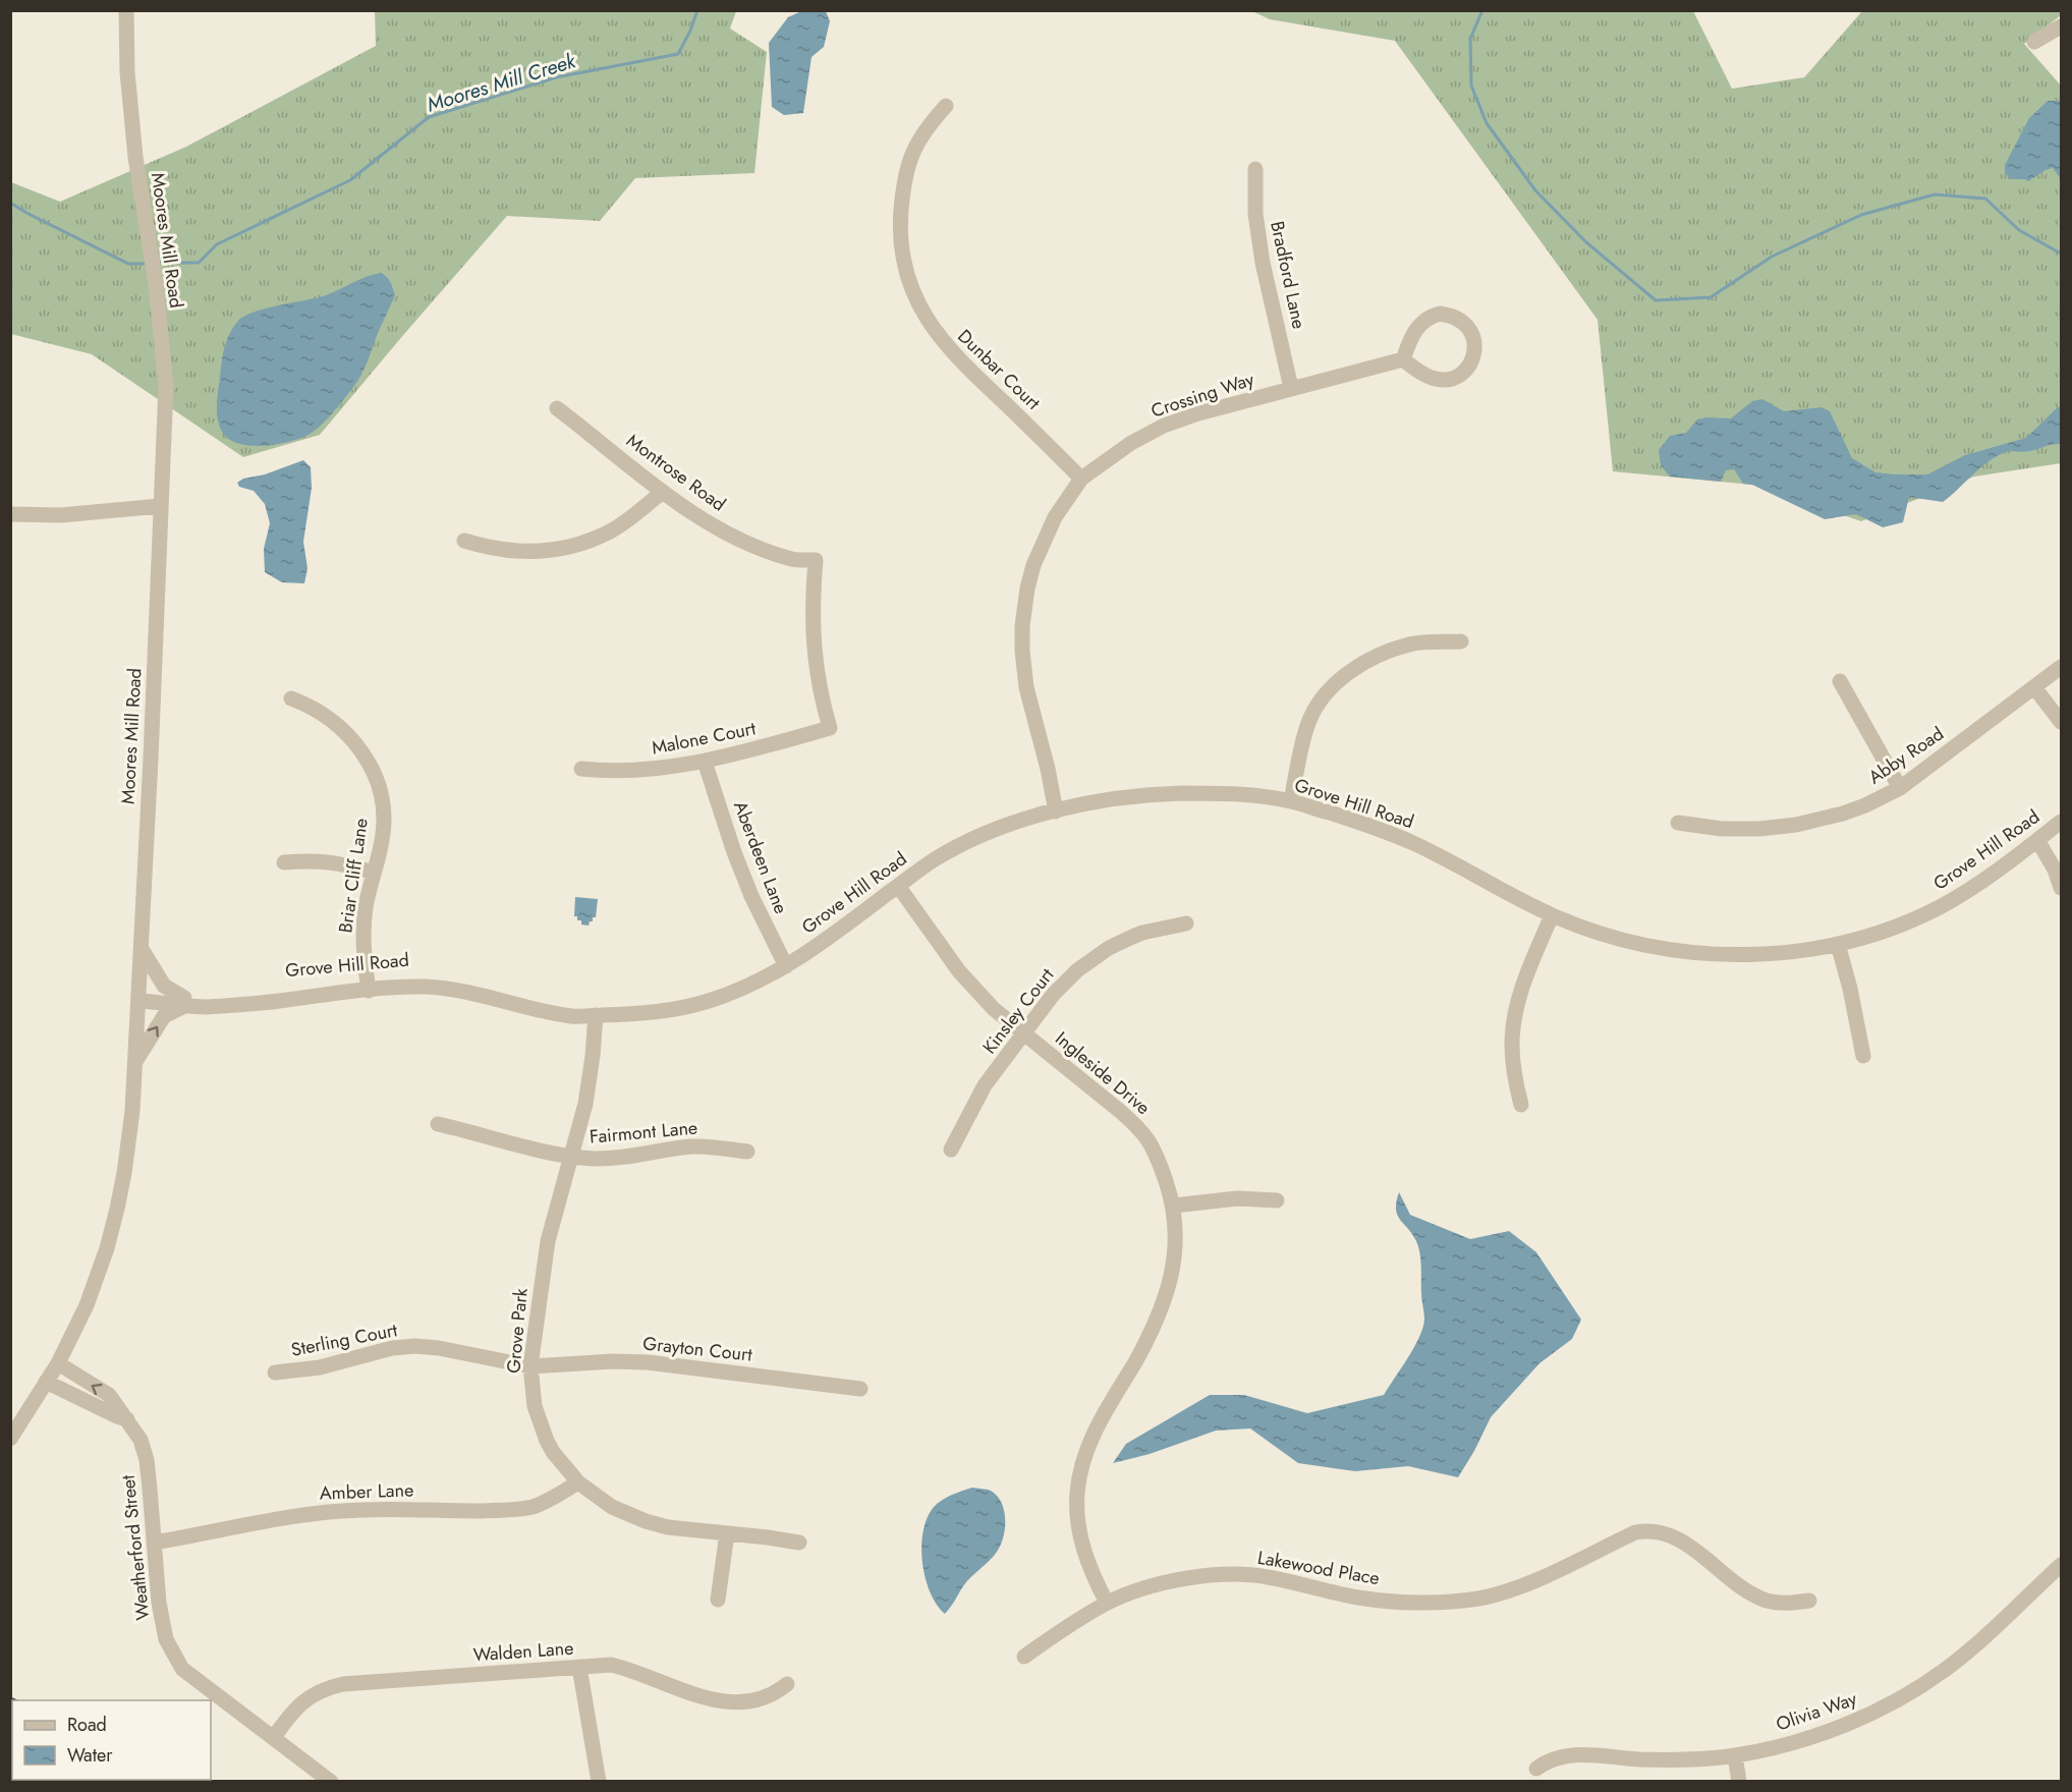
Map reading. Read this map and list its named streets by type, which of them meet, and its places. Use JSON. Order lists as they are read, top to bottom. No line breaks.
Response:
{"streets":{"street":["Moores Mill Road","Bradford Lane","Dunbar Court","Crossing Way","Montrose Road","Malone Court","Abby Road","Grove Hill Road","Aberdeen Lane","Briar Cliff Lane","Kinsley Court","Ingleside Drive","Fairmont Lane","Grove Park","Sterling Court","Grayton Court","Amber Lane","Weatherford Street","Lakewood Place","Walden Lane","Olivia Way"]},"crossings":[["Moores Mill Road","Grove Hill Road"],["Moores Mill Road","Weatherford Street"],["Bradford Lane","Crossing Way"],["Dunbar Court","Crossing Way"],["Crossing Way","Grove Hill Road"],["Montrose Road","Malone Court"],["Malone Court","Aberdeen Lane"],["Grove Hill Road","Aberdeen Lane"],["Grove Hill Road","Briar Cliff Lane"],["Grove Hill Road","Ingleside Drive"],["Grove Hill Road","Grove Park"],["Kinsley Court","Ingleside Drive"],["Ingleside Drive","Lakewood Place"],["Fairmont Lane","Grove Park"],["Grove Park","Sterling Court"],["Grove Park","Grayton Court"],["Grove Park","Amber Lane"],["Sterling Court","Grayton Court"],["Amber Lane","Weatherford Street"],["Weatherford Street","Walden Lane"]],"water":["Moores Mill Creek"],"legend":["Road","Water"]}
